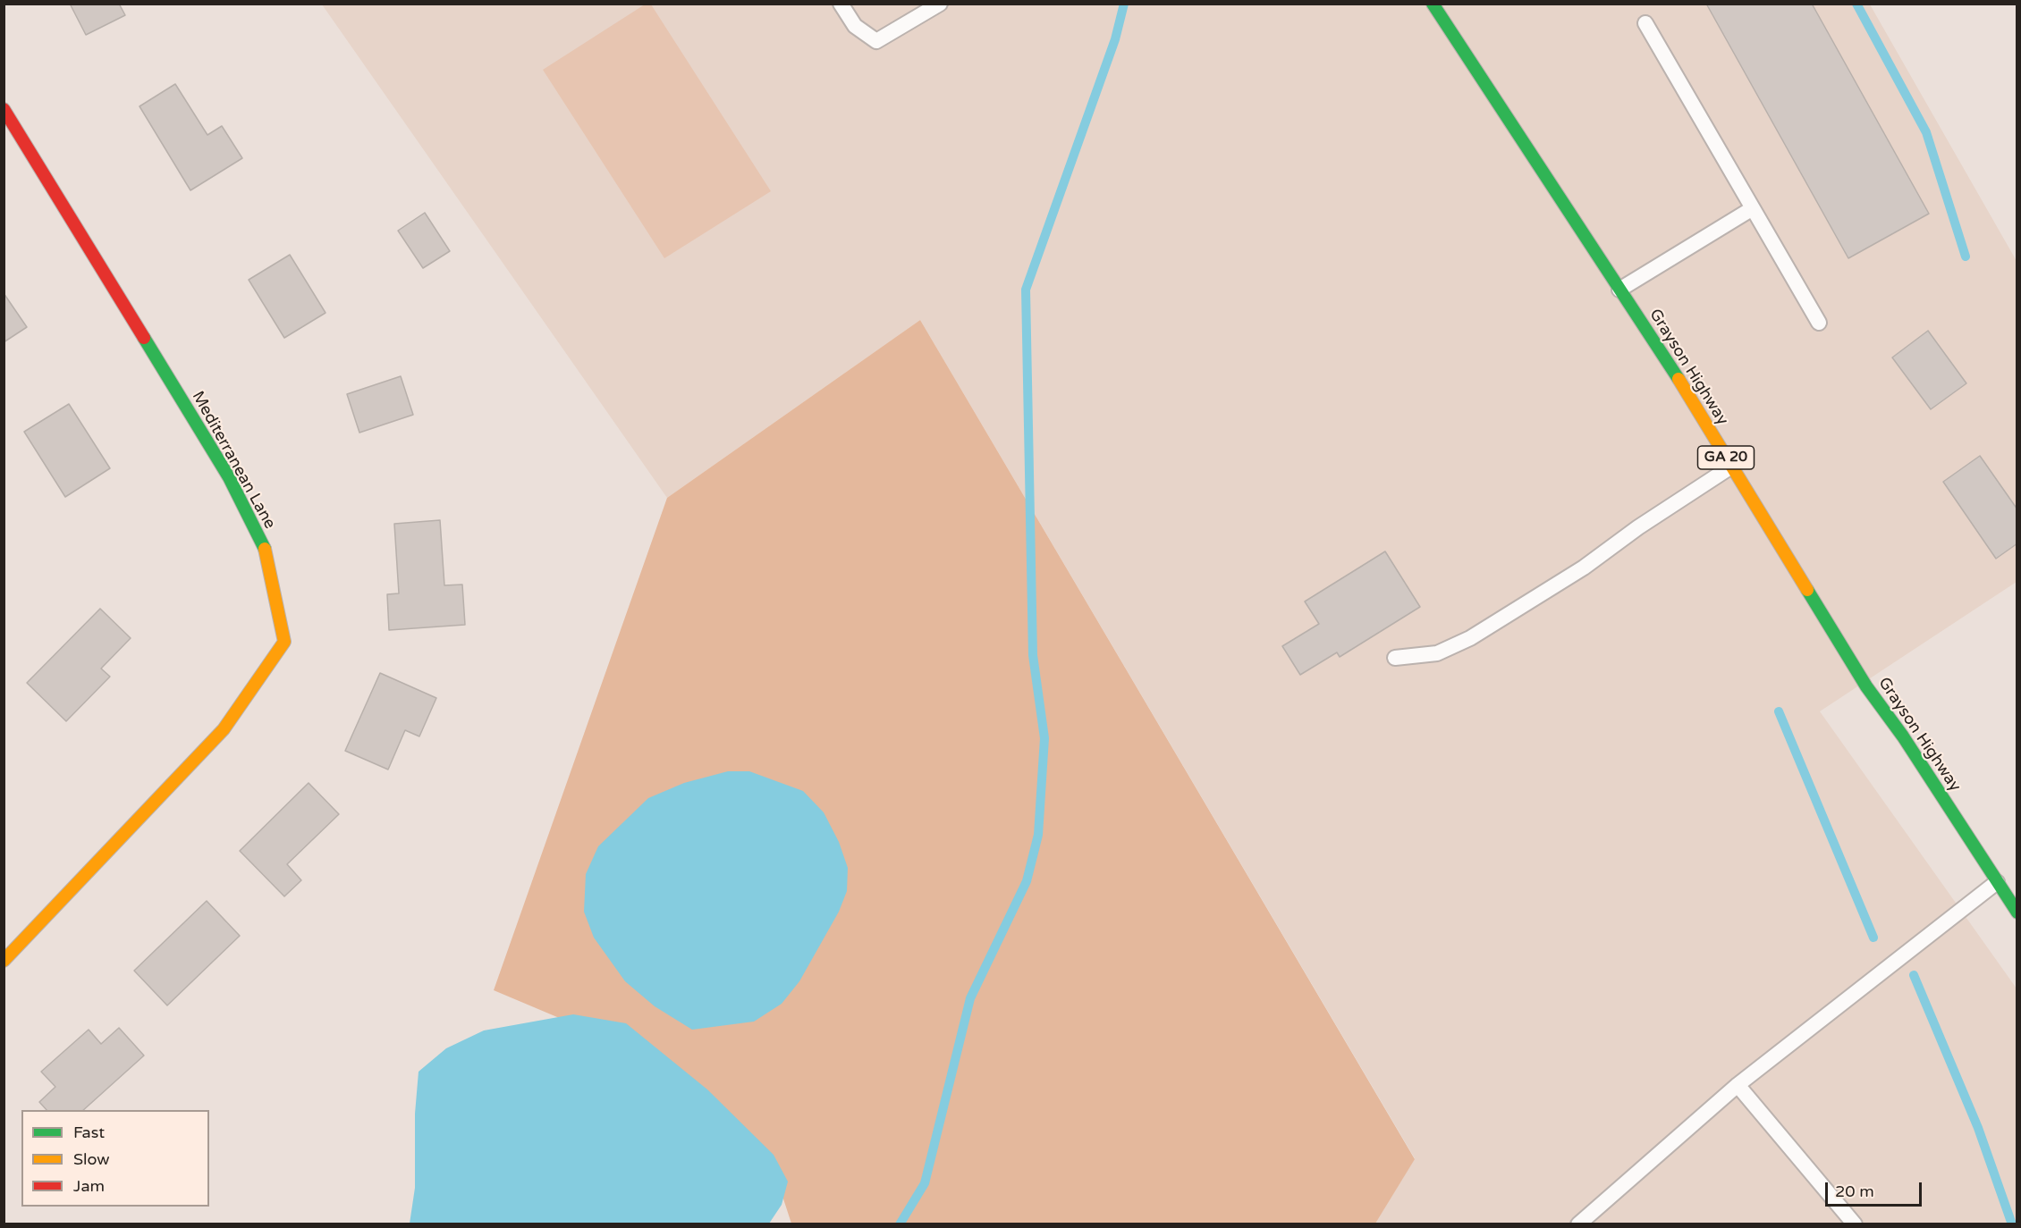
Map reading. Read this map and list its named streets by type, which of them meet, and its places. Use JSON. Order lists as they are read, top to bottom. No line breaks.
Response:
{"streets":{"main road":["Grayson Highway","GA 20","Mediterranean Lane"]},"legend":["Fast","Slow","Jam"],"scale_bar":"20 m"}
